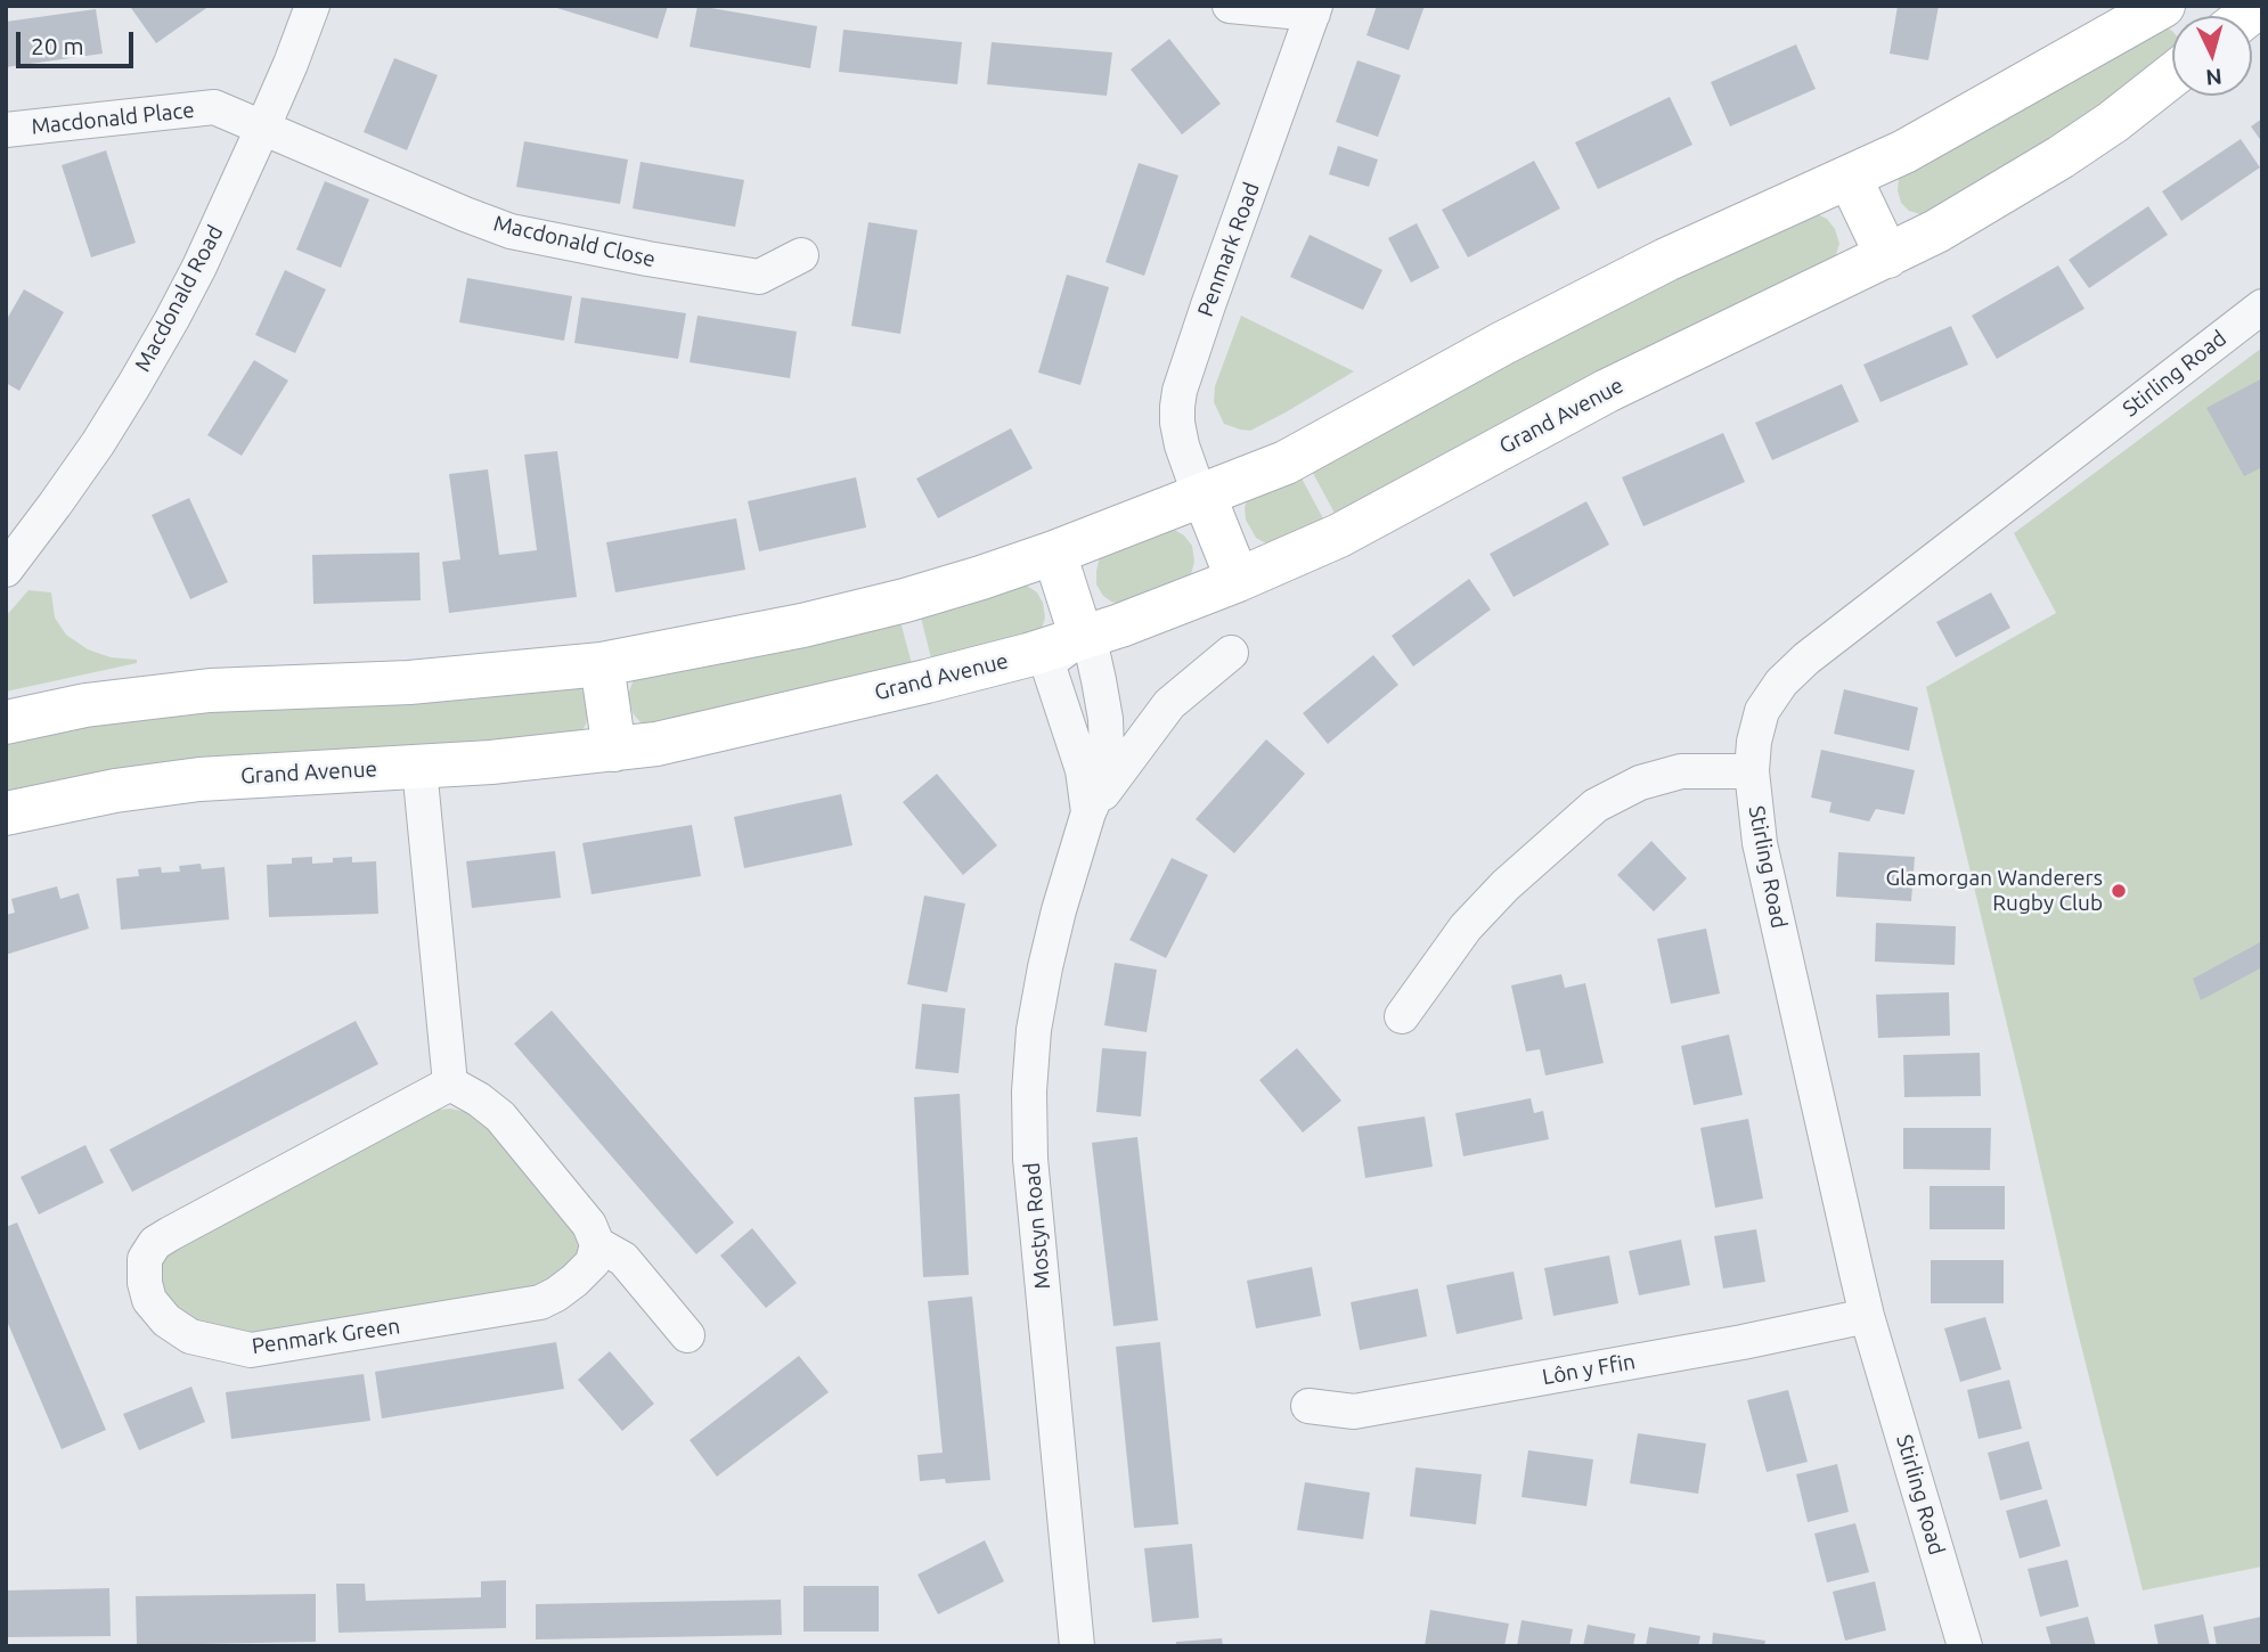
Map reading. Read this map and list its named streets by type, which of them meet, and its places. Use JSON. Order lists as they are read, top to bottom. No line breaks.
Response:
{"streets":{"street":["Macdonald Place","Macdonald Close","Penmark Road","Macdonald Road","Stirling Road","Grand Avenue","Mostyn Road","Penmark Green","Lôn y Ffin"]},"crossings":[["Macdonald Place","Macdonald Close"],["Macdonald Place","Macdonald Road"],["Macdonald Close","Macdonald Road"],["Stirling Road","Lôn y Ffin"],["Grand Avenue","Mostyn Road"]],"places":["Glamorgan Wanderers Rugby Club"],"scale_bar":"20 m","north":"bottom"}
